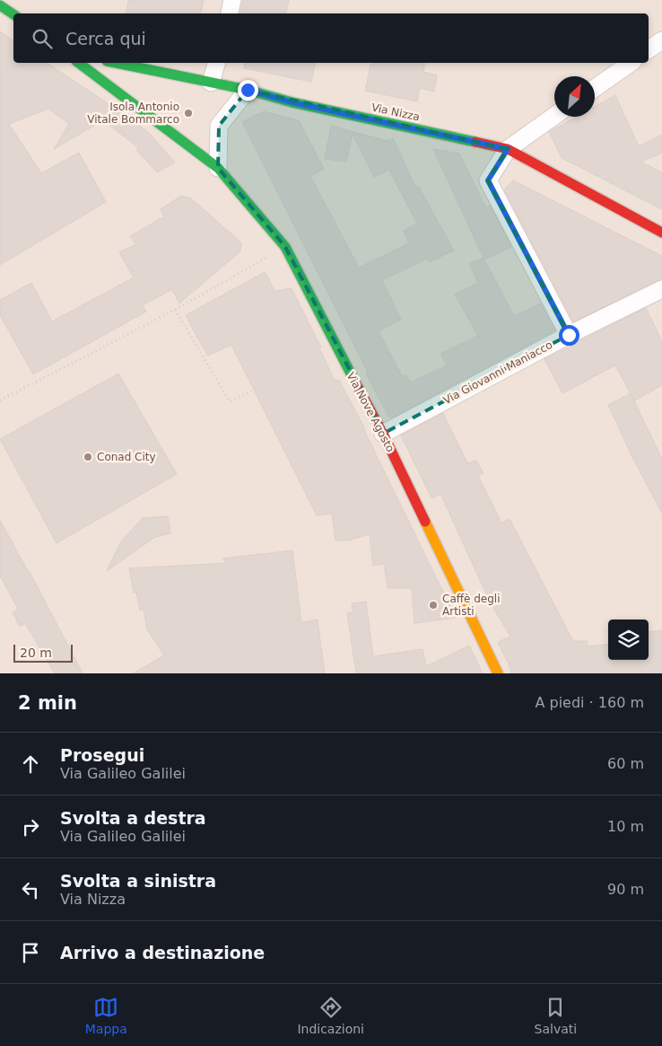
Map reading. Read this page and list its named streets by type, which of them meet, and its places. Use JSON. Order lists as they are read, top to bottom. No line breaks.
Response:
{"streets":{"main road":["Via Nizza","Via Nove Agosto"],"street":["Via Giovanni Maniacco"]},"crossings":[["Via Giovanni Maniacco","Via Nove Agosto"]],"places":["Isola Antonio Vitale Bommarco","Conad City","Caffè degli Artisti"],"scale_bar":"20 m","north":"top right","page":{"search":"Cerca qui","scale":"20 m","heading":["2 min","A piedi · 160 m"],"list":[["Prosegui","Via Galileo Galilei","60 m"],["Svolta a destra","Via Galileo Galilei","10 m"],["Svolta a sinistra","Via Nizza","90 m"],"Arrivo a destinazione"],"nav":["Mappa","Indicazioni","Salvati"]}}
